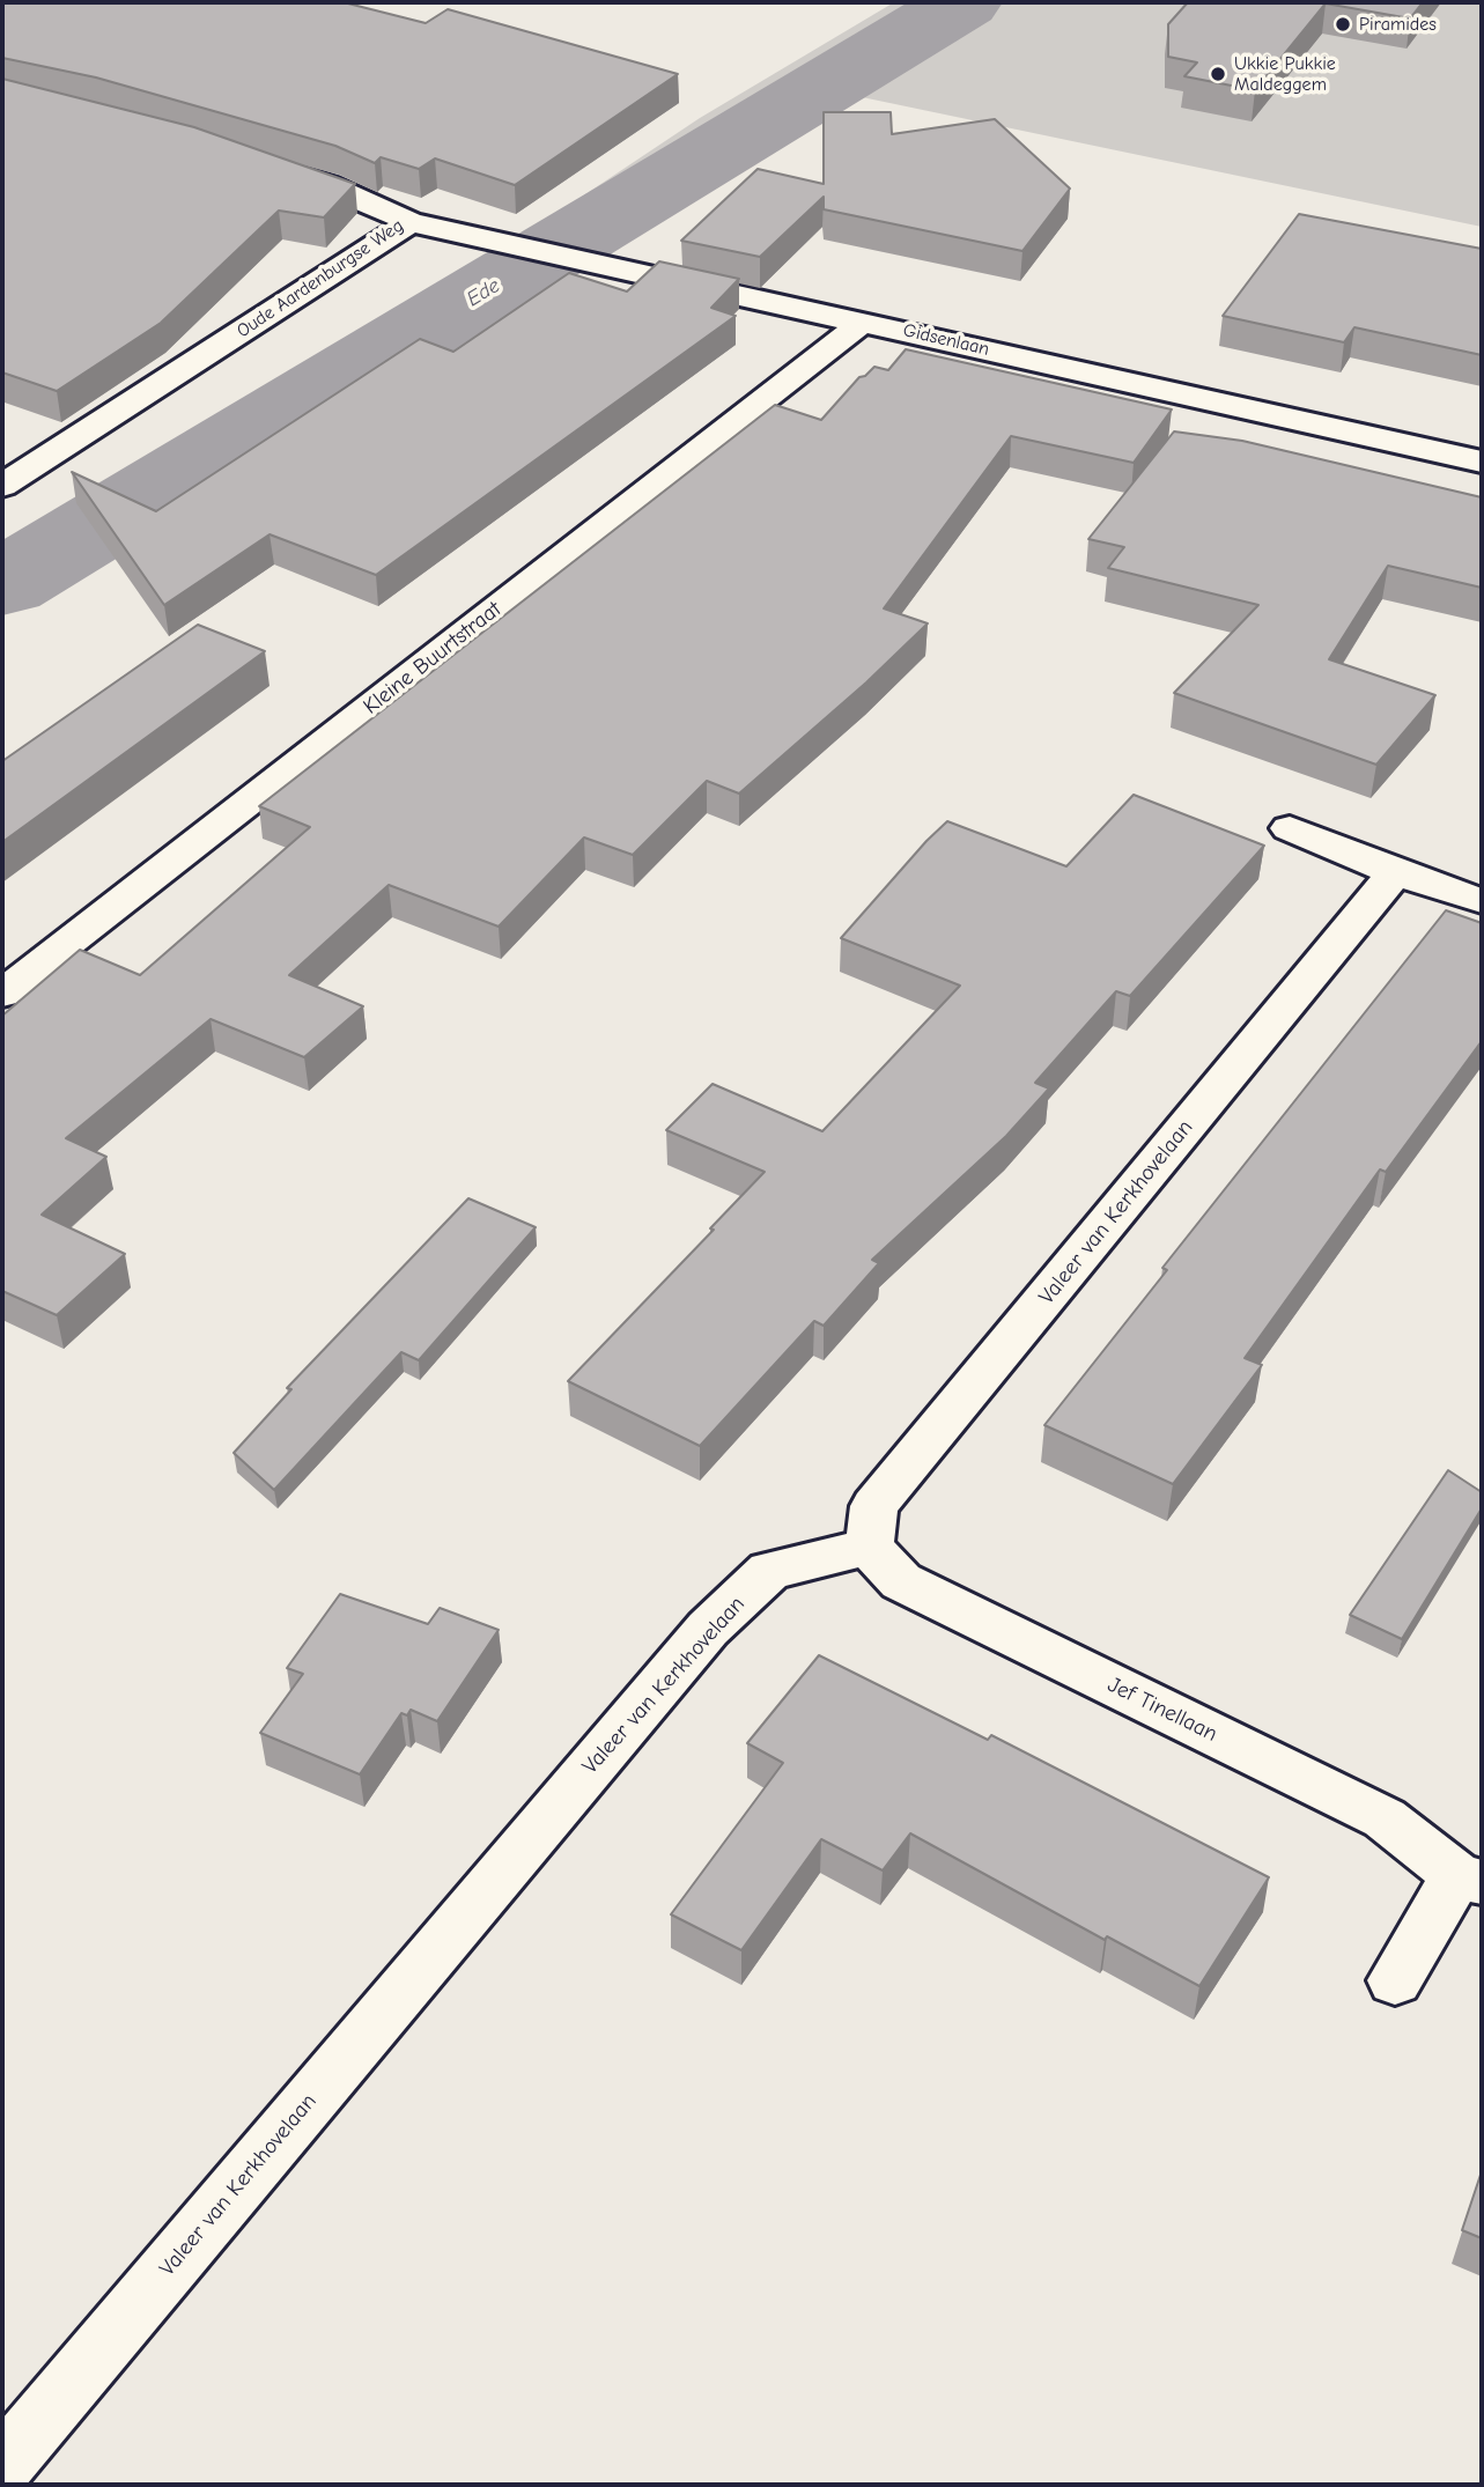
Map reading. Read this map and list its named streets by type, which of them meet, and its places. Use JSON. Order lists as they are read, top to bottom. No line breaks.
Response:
{"streets":{"street":["Oude Aardenburgse Weg","Gidsenlaan","Kleine Buurtstraat","Valeer van Kerkhovelaan","Jef Tinellaan"]},"crossings":[["Oude Aardenburgse Weg","Gidsenlaan"],["Gidsenlaan","Kleine Buurtstraat"],["Valeer van Kerkhovelaan","Jef Tinellaan"]],"water":["Ede"],"places":["Piramides","Ukkie Pukkie Maldeggem"]}
